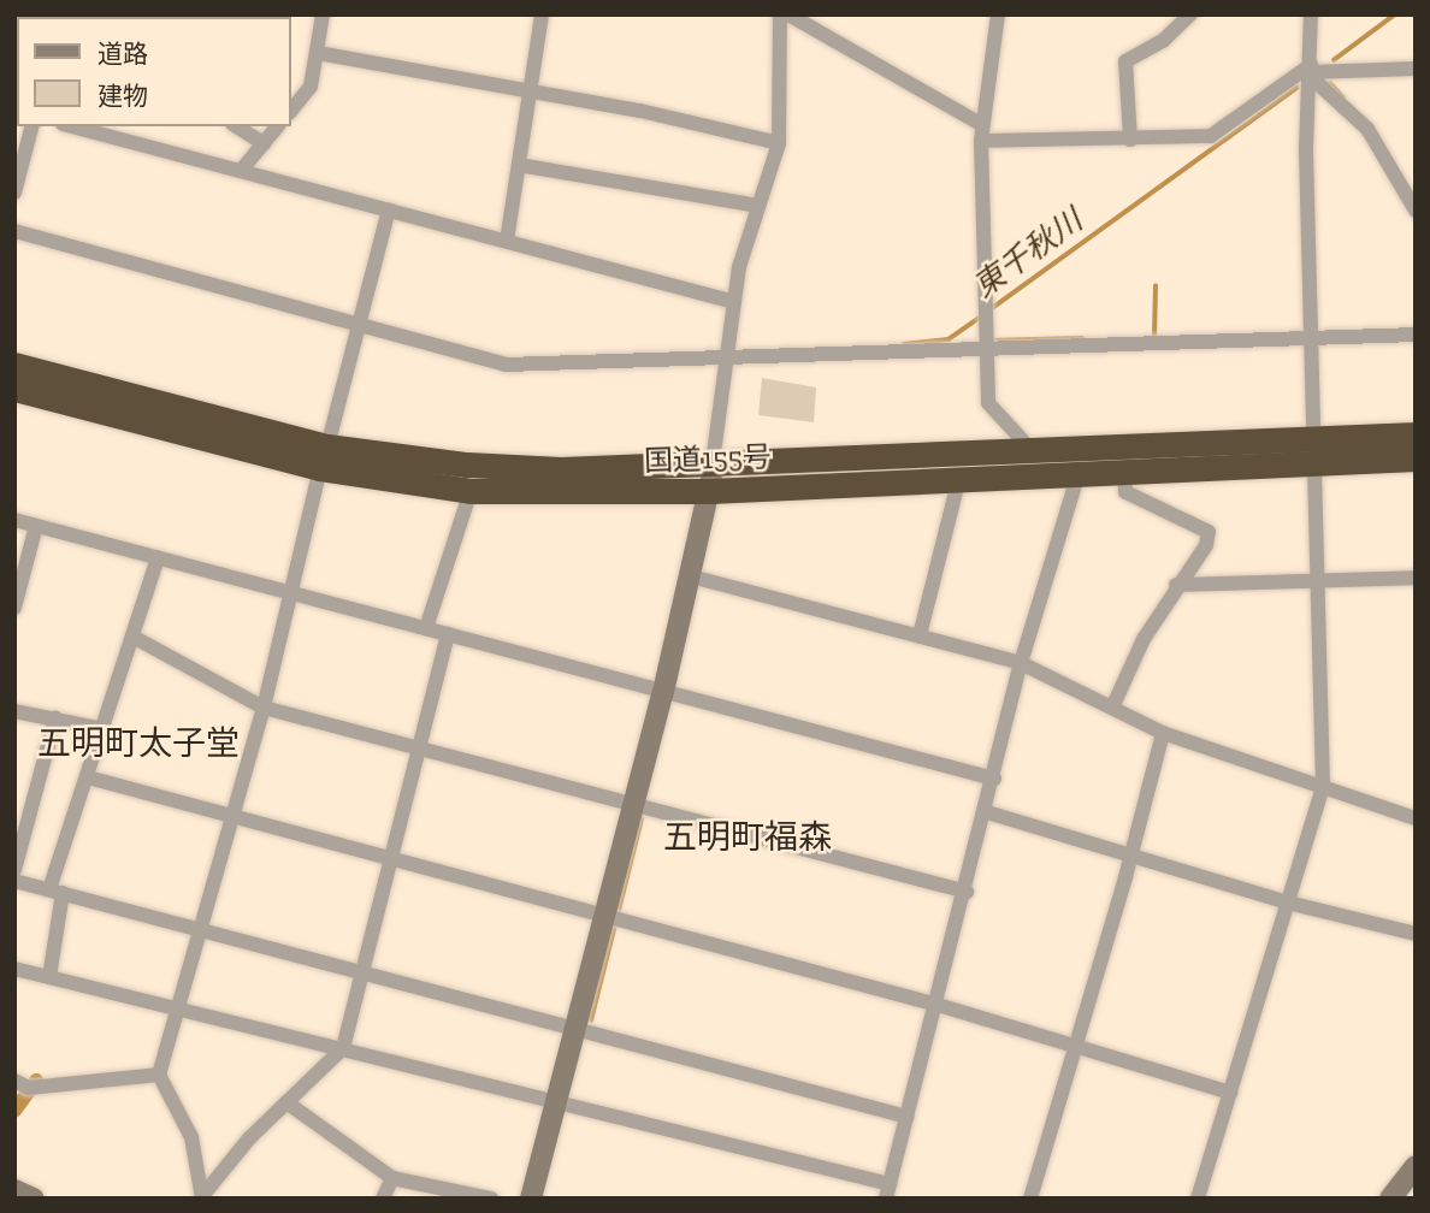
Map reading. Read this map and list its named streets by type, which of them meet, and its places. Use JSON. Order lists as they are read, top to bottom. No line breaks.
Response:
{"streets":{"highway":["国道155号"]},"districts":["五明町太子堂","五明町福森"],"water":["東千秋川"],"legend":["道路","建物"]}
